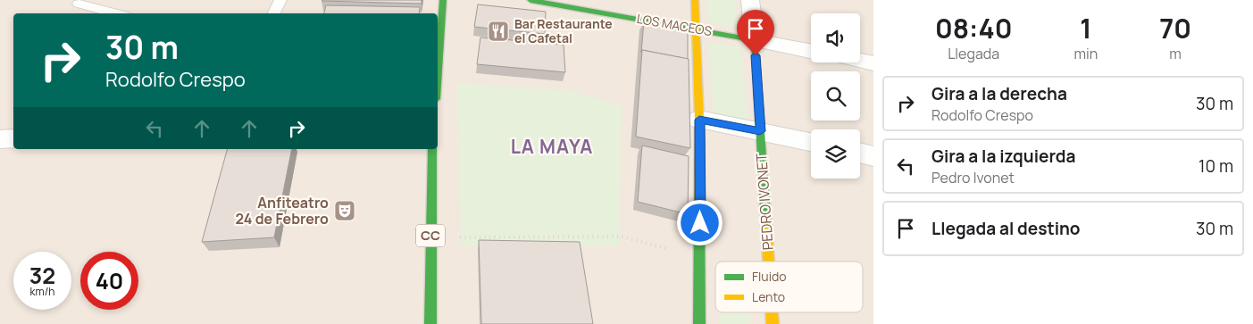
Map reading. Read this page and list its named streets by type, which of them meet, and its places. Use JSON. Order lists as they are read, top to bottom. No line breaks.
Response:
{"streets":{"main road":["LOS MACEOS","PEDRO IVONET","CC"]},"crossings":[["LOS MACEOS","PEDRO IVONET"]],"districts":["LA MAYA"],"places":{"restaurant":["Bar Restaurante el Cafetal"],"theatre":["Anfiteatro 24 de Febrero"]},"legend":["Fluido","Lento"],"page":{"eta":["08:40","Llegada","1","min","70","m"],"turn":["30 m","Rodolfo Crespo"],"list":[{"name":"Gira a la derecha","note":"Rodolfo Crespo","value":"30 m"},{"name":"Gira a la izquierda","note":"Pedro Ivonet","value":"10 m"},{"name":"Llegada al destino","value":"30 m"}],"speed":"32 km/h","limit":"40"}}
